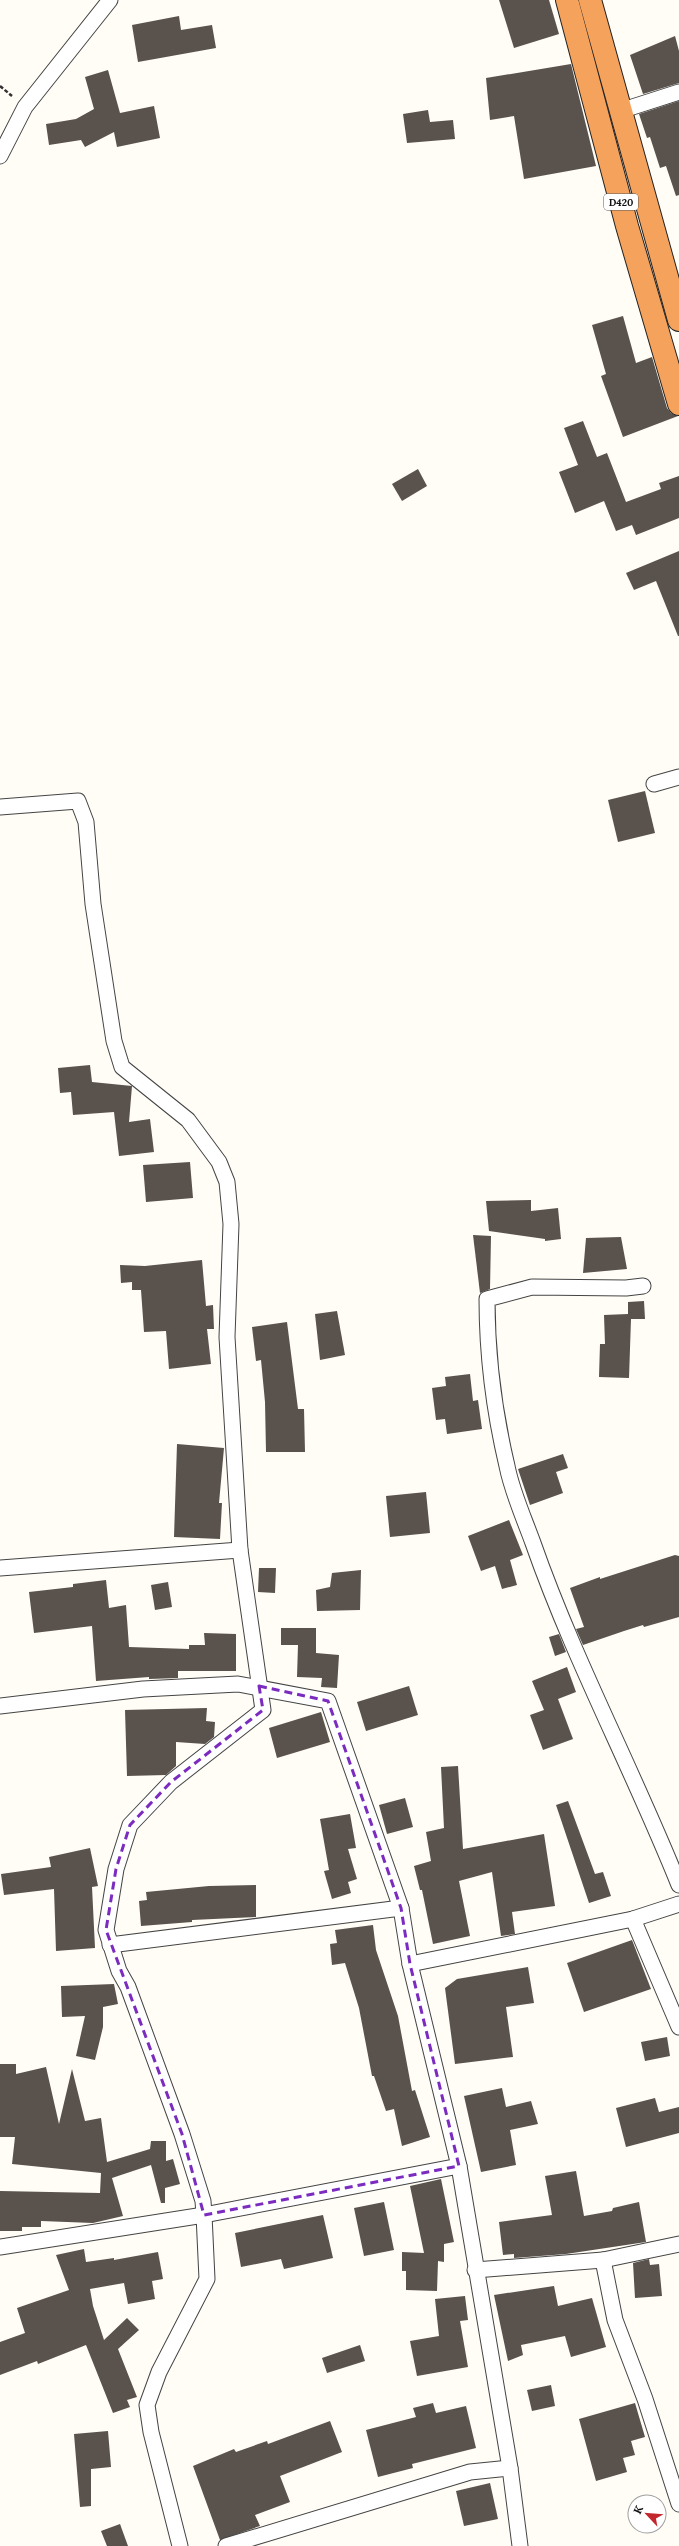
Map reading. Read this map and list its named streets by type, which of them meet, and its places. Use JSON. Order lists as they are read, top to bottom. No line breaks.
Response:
{"streets":{"highway":["D420"]},"north":"top left"}
